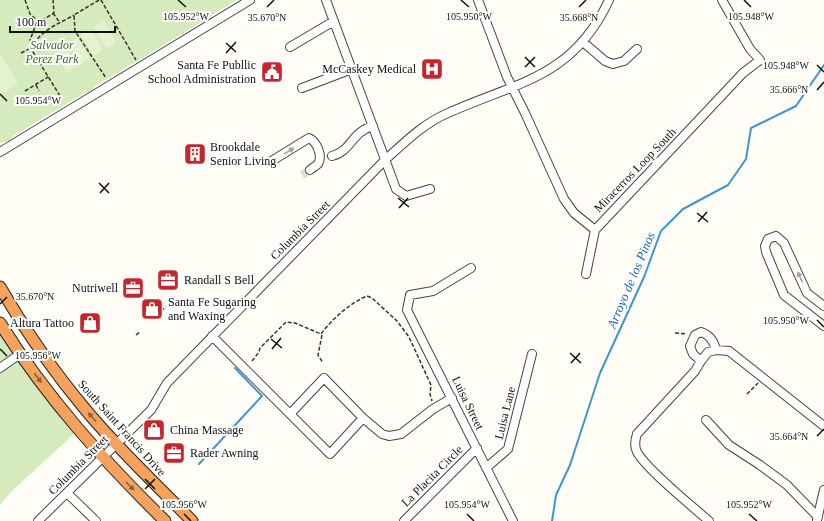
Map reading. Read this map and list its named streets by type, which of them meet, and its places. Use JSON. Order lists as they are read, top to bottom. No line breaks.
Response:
{"streets":{"highway":["South Saint Francis Drive"],"street":["Miracerros Loop South","Columbia Street","Luisa Street","Luisa Lane","La Placita Circle"]},"crossings":[["Miracerros Loop South","Columbia Street"],["Columbia Street","South Saint Francis Drive"],["Luisa Street","Luisa Lane"],["Luisa Street","La Placita Circle"]],"water":["Arroyo de los Pinos"],"parks":["Salvador Perez Park"],"places":{"hospital":["McCaskey Medical"],"public building":["Santa Fe Publlic School Administration"],"building":["Brookdale Senior Living"],"office":["Randall S Bell","Nutriwell","Rader Awning"],"shop":["Santa Fe Sugaring and Waxing","Altura Tattoo","China Massage"]},"scale_bar":"100 m","coordinates":["105.952°W","105.950°W","105.948°W","35.670°N","35.668°N","35.666°N","105.954°W","105.956°W","35.664°N"]}
